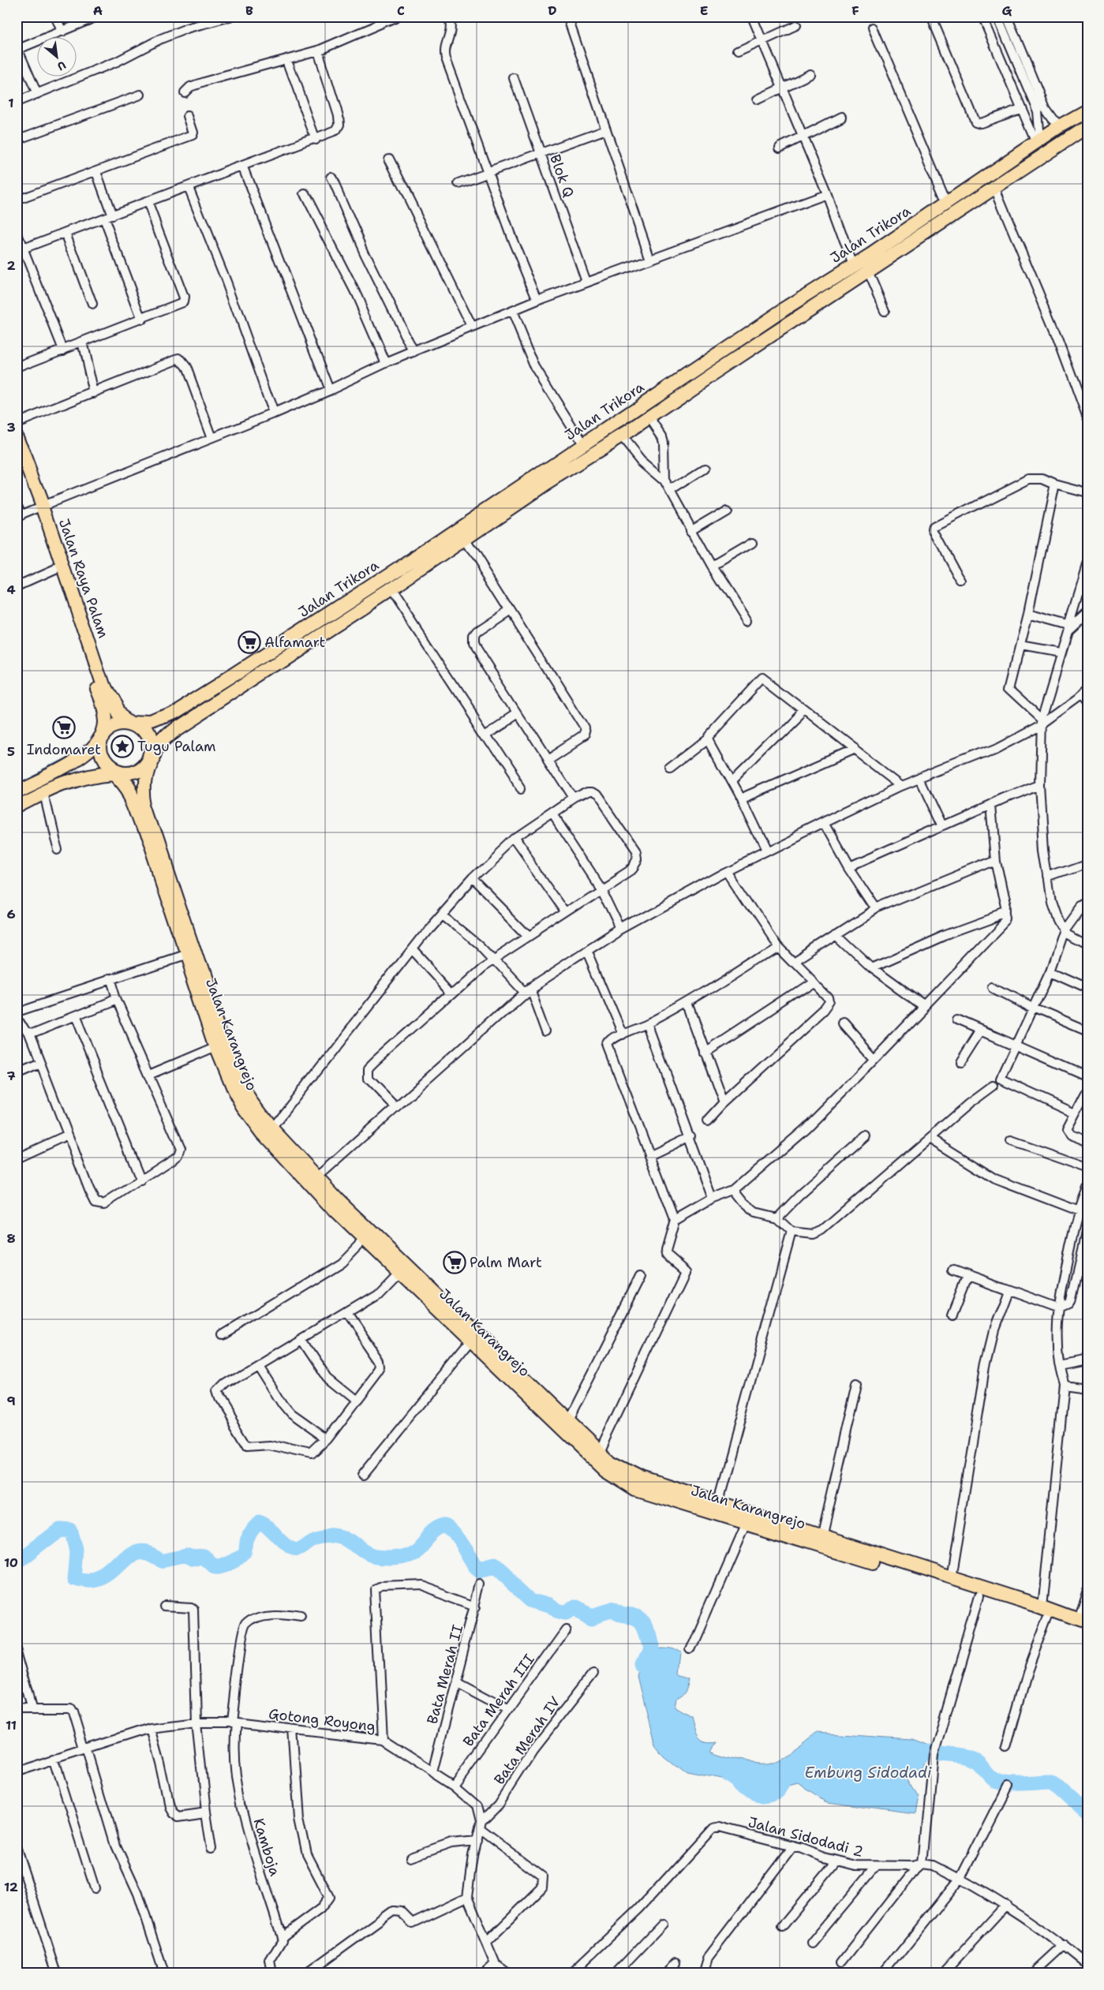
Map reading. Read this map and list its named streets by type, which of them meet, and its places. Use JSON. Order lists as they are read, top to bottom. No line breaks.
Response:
{"streets":{"main road":["Jalan Trikora","Jalan Raya Palam","Jalan Karangrejo"],"street":["Blok Q","Bata Merah II","Bata Merah III","Gotong Royong","Bata Merah IV","Jalan Sidodadi 2","Kamboja"]},"crossings":[["Jalan Trikora","Jalan Raya Palam"],["Jalan Trikora","Jalan Karangrejo"],["Jalan Raya Palam","Jalan Karangrejo"],["Bata Merah II","Gotong Royong"],["Bata Merah III","Gotong Royong"],["Gotong Royong","Bata Merah IV"],["Gotong Royong","Kamboja"]],"water":["Embung Sidodadi"],"places":{"supermarket":["Alfamart","Indomaret","Palm Mart"],"place":["Tugu Palam"]},"north":"bottom right","grid":{"columns":["A","B","C","D","E","F","G"],"rows":["1","2","3","4","5","6","7","8","9","10","11","12"]}}
